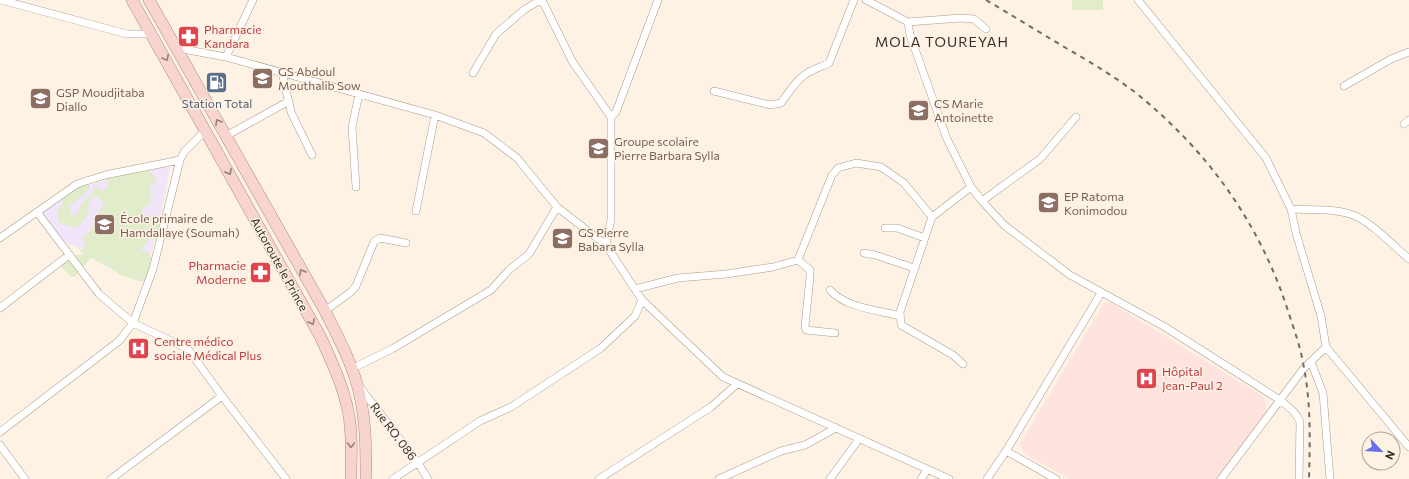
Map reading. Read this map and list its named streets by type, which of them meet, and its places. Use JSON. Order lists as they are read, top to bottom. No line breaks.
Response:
{"streets":{"main road":["Autoroute le Prince"],"street":["Rue RO. 086"]},"crossings":[["Autoroute le Prince","Rue RO. 086"]],"districts":["MOLA TOUREYAH"],"places":{"pharmacy":["Pharmacie Kandara","Pharmacie Moderne"],"school or university":["GS Abdoul Mouthalib Sow","GSP Moudjitaba Diallo","CS Marie Antoinette","Groupe scolaire Pierre Barbara Sylla","EP Ratoma Konimodou","École primaire de Hamdallaye (Soumah)","GS Pierre Babara Sylla"],"fuel station":["Station Total"],"hospital":["Centre médico sociale Médical Plus","Hôpital Jean-Paul 2"]},"north":"bottom right"}
